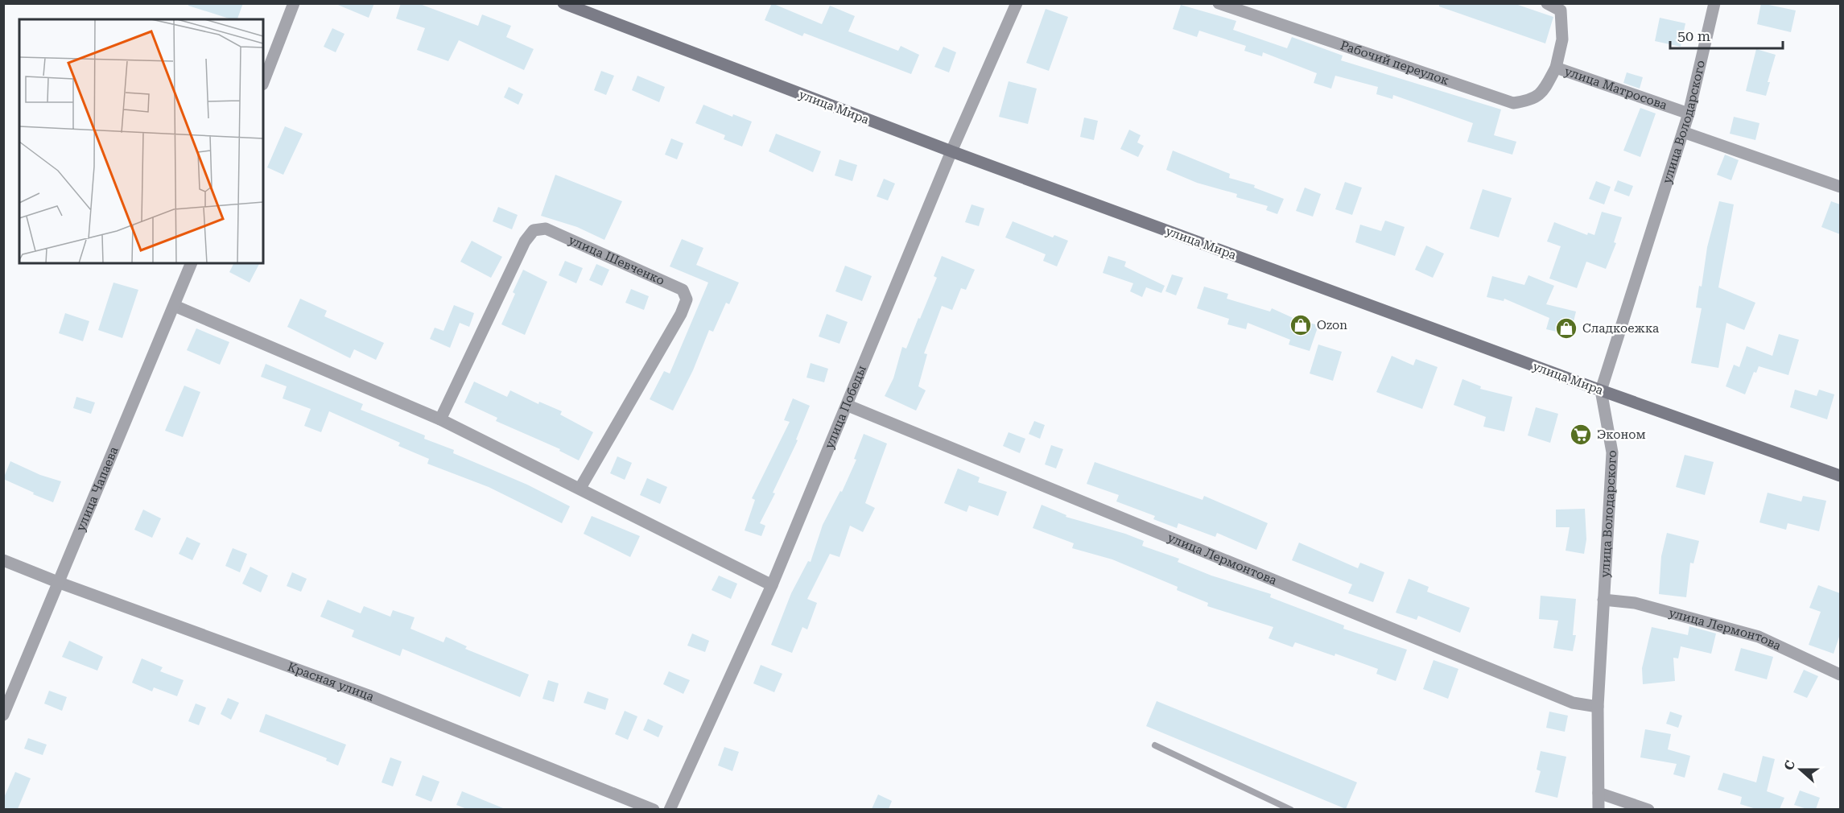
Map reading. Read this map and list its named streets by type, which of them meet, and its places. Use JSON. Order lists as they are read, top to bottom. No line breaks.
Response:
{"streets":{"main road":["улица Мира"],"street":["Рабочий переулок","улица Матросова","улица Володарского","улица Шевченко","улица Победы","улица Чапаева","улица Лермонтова","Красная улица"]},"crossings":[["Рабочий переулок","улица Матросова"],["улица Матросова","улица Володарского"],["улица Мира","улица Володарского"],["улица Мира","улица Победы"],["улица Володарского","улица Лермонтова"],["улица Победы","улица Лермонтова"],["улица Чапаева","Красная улица"]],"places":{"shop":["Ozon","Сладкоежка"],"supermarket":["Эконом"]},"scale_bar":"50 m","north":"left"}
